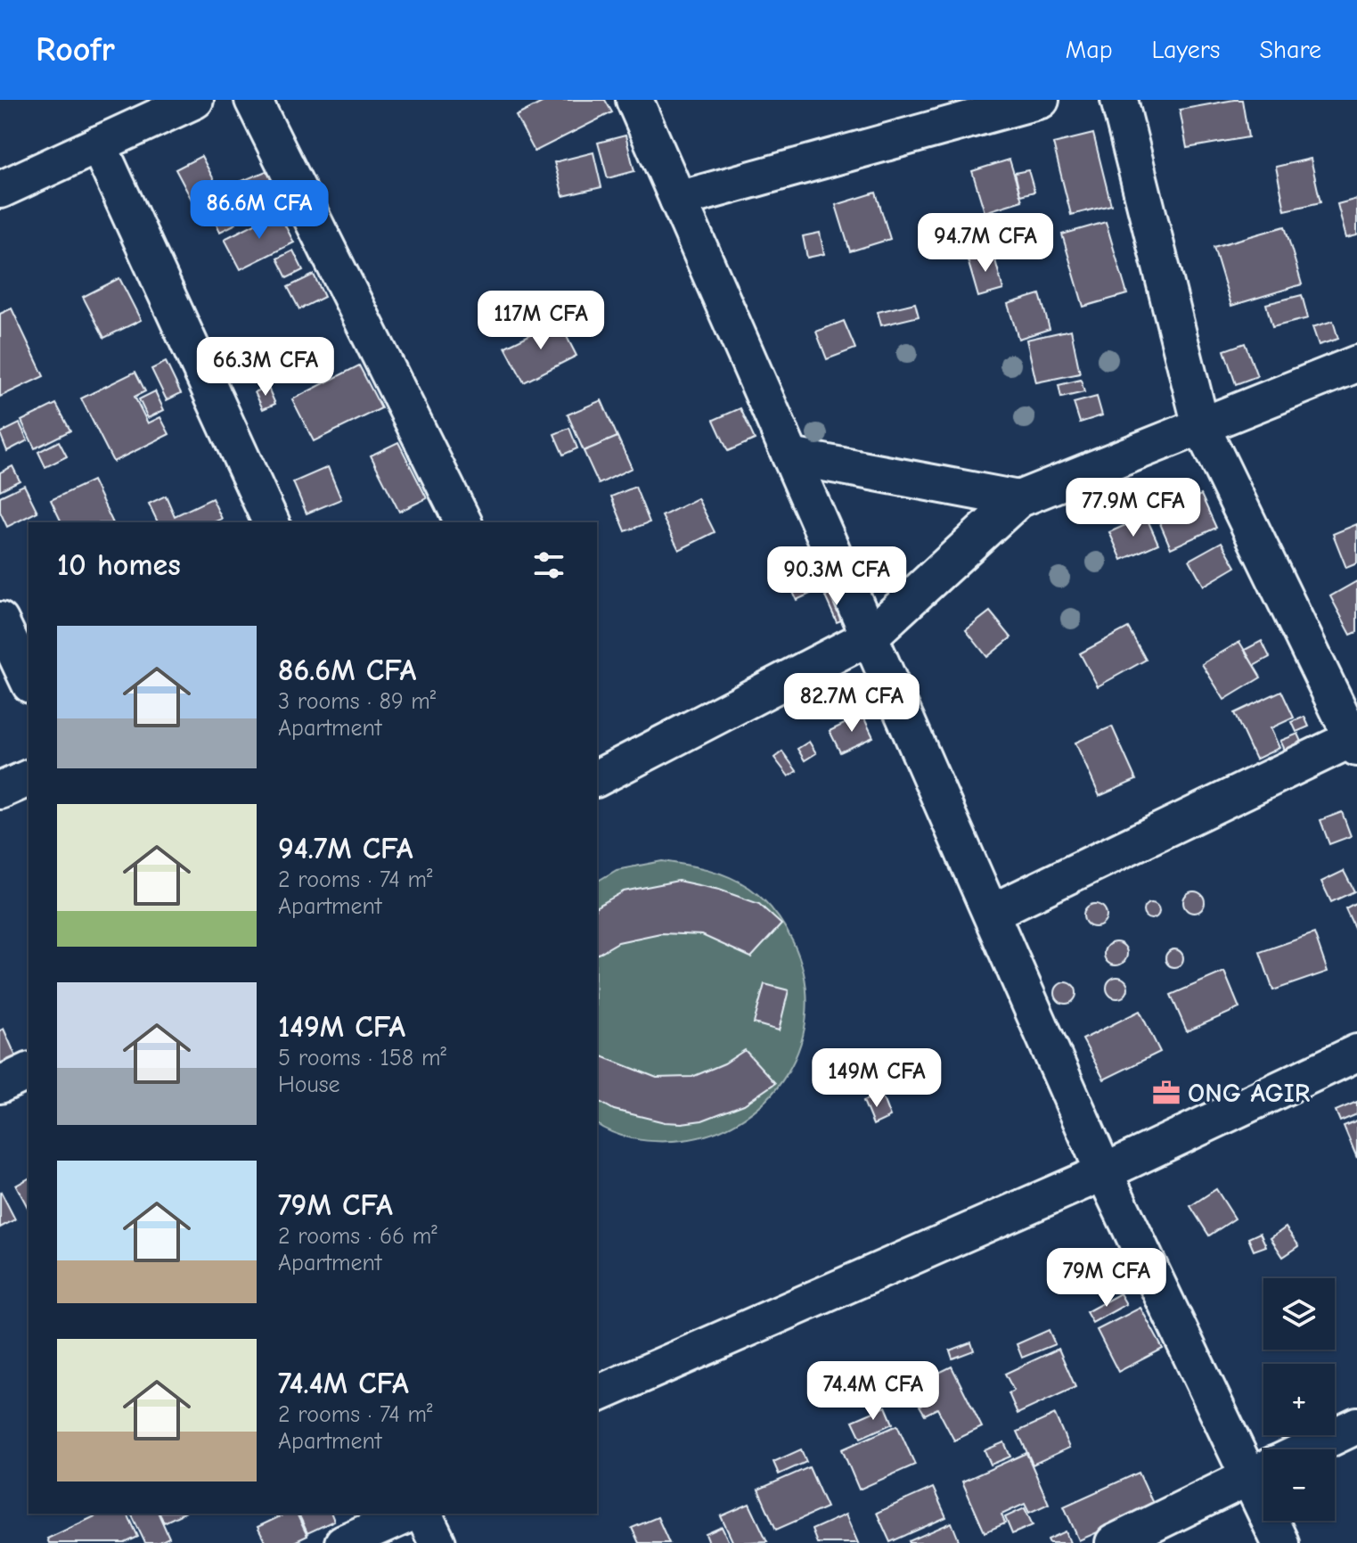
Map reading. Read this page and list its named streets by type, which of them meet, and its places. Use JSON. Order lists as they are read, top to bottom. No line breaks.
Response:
{"places":{"office":["ONG AGIR"]},"page":{"header":"Roofr","nav":["Map","Layers","Share"],"price":["86.6M CFA","94.7M CFA","117M CFA","66.3M CFA","77.9M CFA","90.3M CFA","82.7M CFA","149M CFA","79M CFA","74.4M CFA"],"heading":"10 homes","list":[{"name":"86.6M CFA","note":"3 rooms · 89 m² · Apartment"},{"name":"94.7M CFA","note":"2 rooms · 74 m² · Apartment"},{"name":"149M CFA","note":"5 rooms · 158 m² · House"},{"name":"79M CFA","note":"2 rooms · 66 m² · Apartment"},{"name":"74.4M CFA","note":"2 rooms · 74 m² · Apartment"}],"map_buttons":["+","−"]}}
